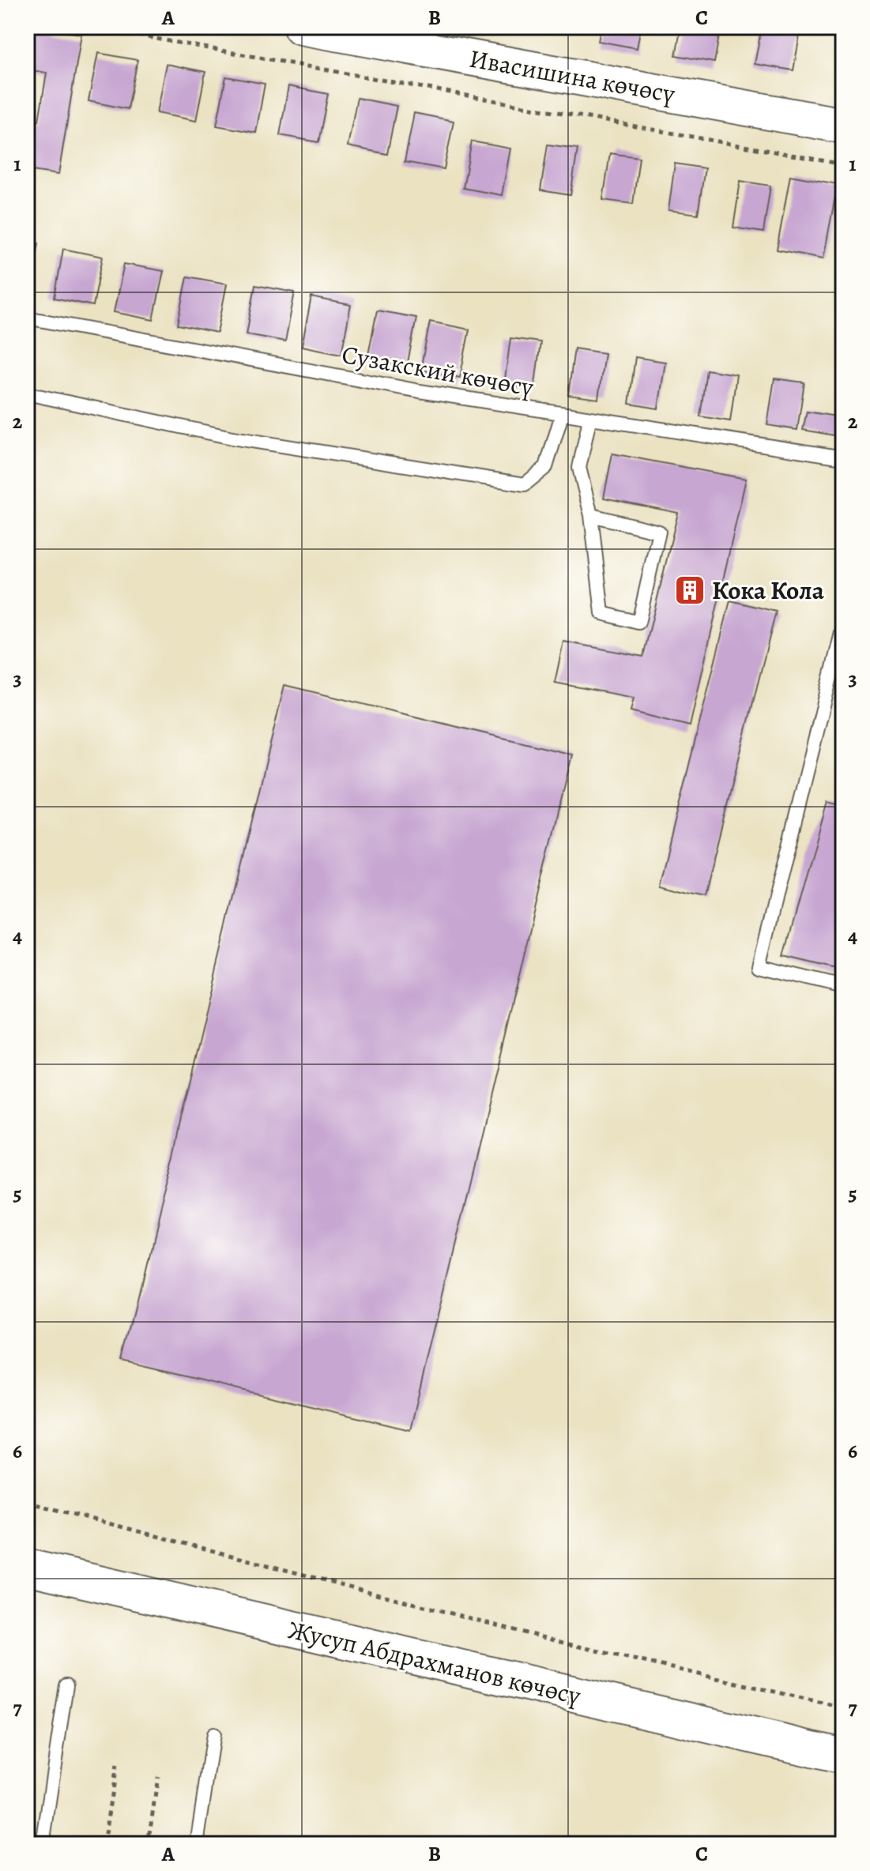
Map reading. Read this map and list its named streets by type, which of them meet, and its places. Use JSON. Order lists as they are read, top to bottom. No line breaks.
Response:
{"streets":{"street":["Ивасишина көчөсү","Жусуп Абдрахманов көчөсү"],"lane":["Сузакский көчөсү"]},"places":{"building":["Кока Кола"]},"grid":{"columns":["A","B","C"],"rows":["1","2","3","4","5","6","7"]}}
